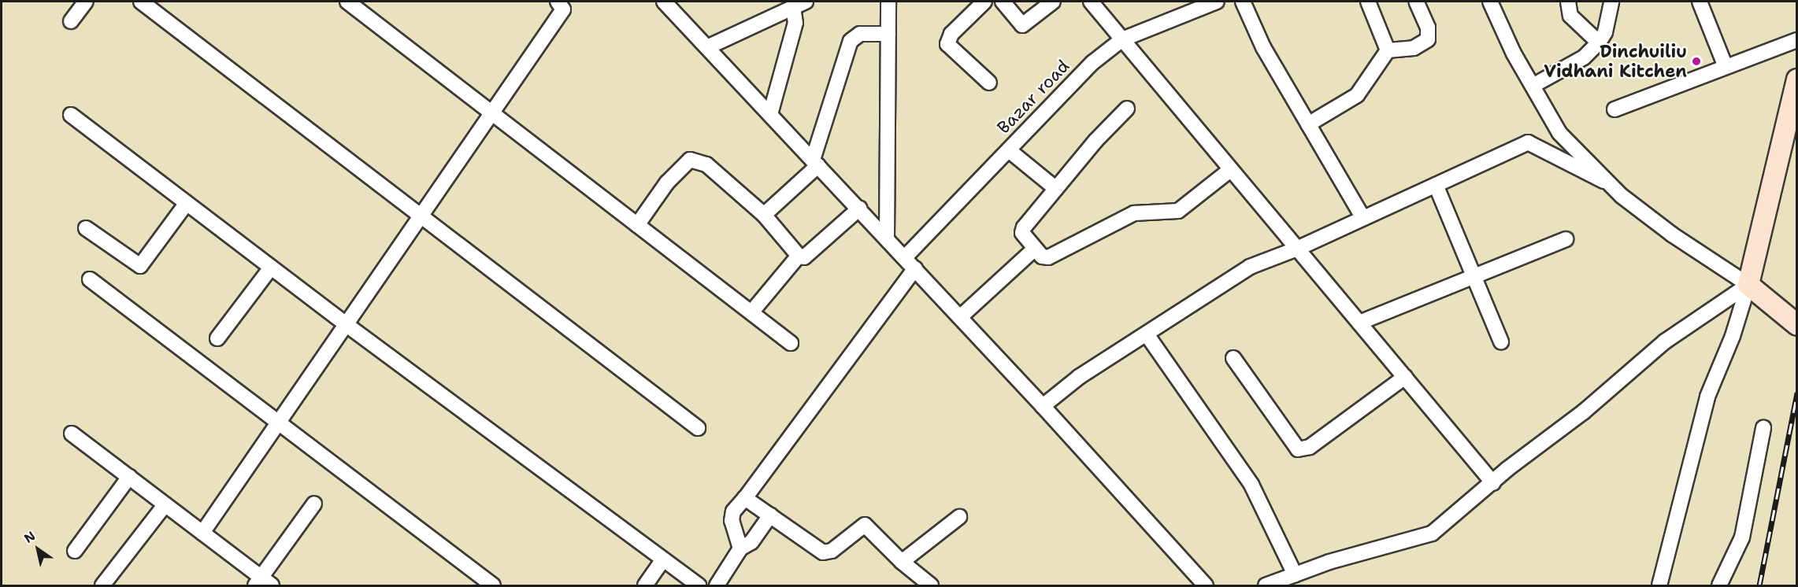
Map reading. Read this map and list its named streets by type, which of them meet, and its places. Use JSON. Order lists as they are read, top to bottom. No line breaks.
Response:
{"streets":{"street":["Bazar road"]},"places":["Dinchuiliu Vidhani Kitchen"],"north":"top left"}
